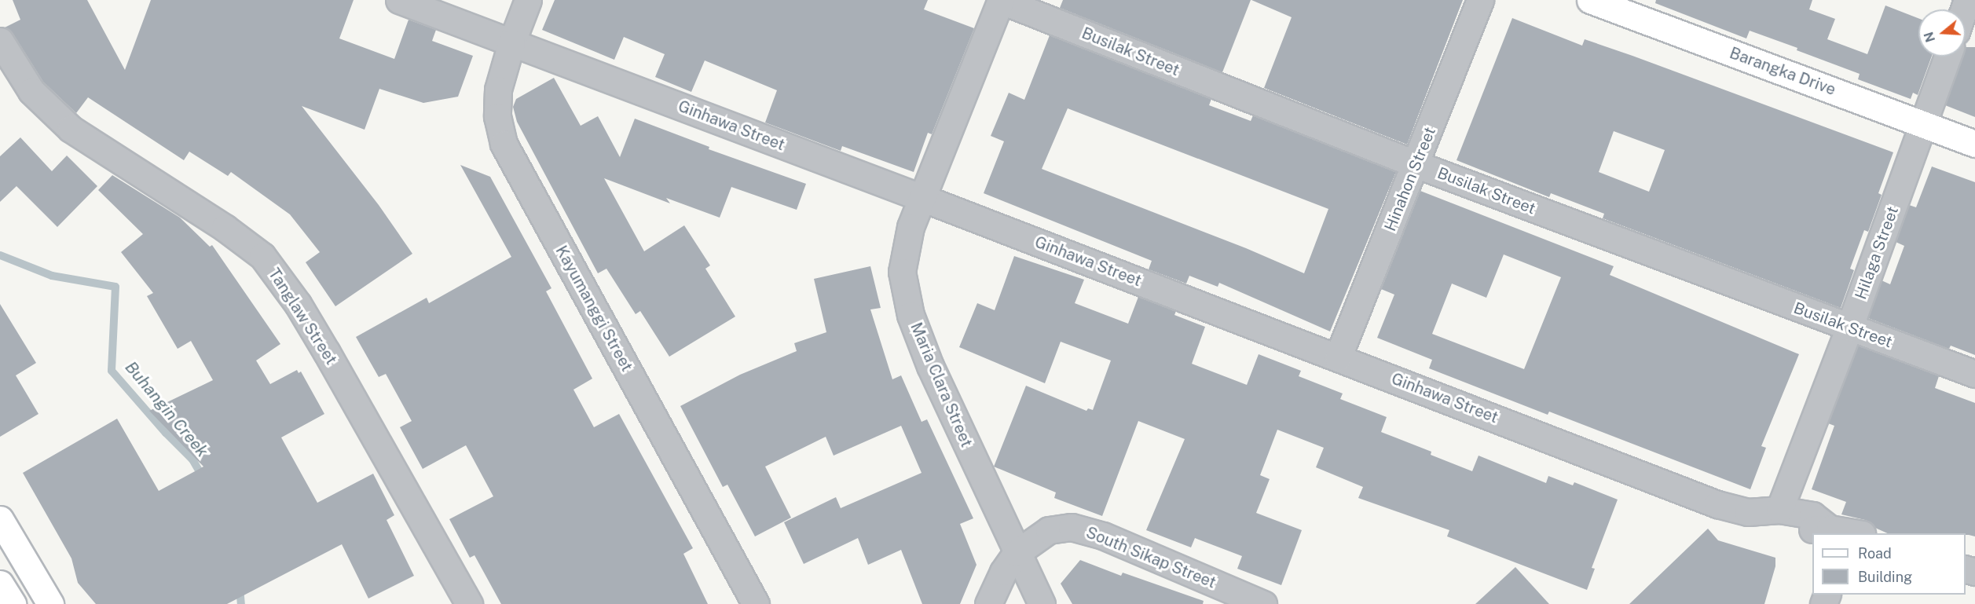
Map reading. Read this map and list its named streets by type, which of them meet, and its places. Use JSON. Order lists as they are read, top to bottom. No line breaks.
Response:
{"streets":{"main road":["Barangka Drive"],"street":["Busilak Street","Ginhawa Street","Hinahon Street","Hilaga Street","Kayumanggi Street","Tanglaw Street","Maria Clara Street","South Sikap Street"]},"crossings":[["Busilak Street","Hinahon Street"],["Busilak Street","Hilaga Street"],["Busilak Street","Maria Clara Street"],["Barangka Drive","Hilaga Street"],["Ginhawa Street","Hinahon Street"],["Ginhawa Street","Hilaga Street"],["Ginhawa Street","Kayumanggi Street"],["Ginhawa Street","Maria Clara Street"],["Maria Clara Street","South Sikap Street"]],"water":["Buhangin Creek"],"legend":["Road","Building"],"north":"left"}
